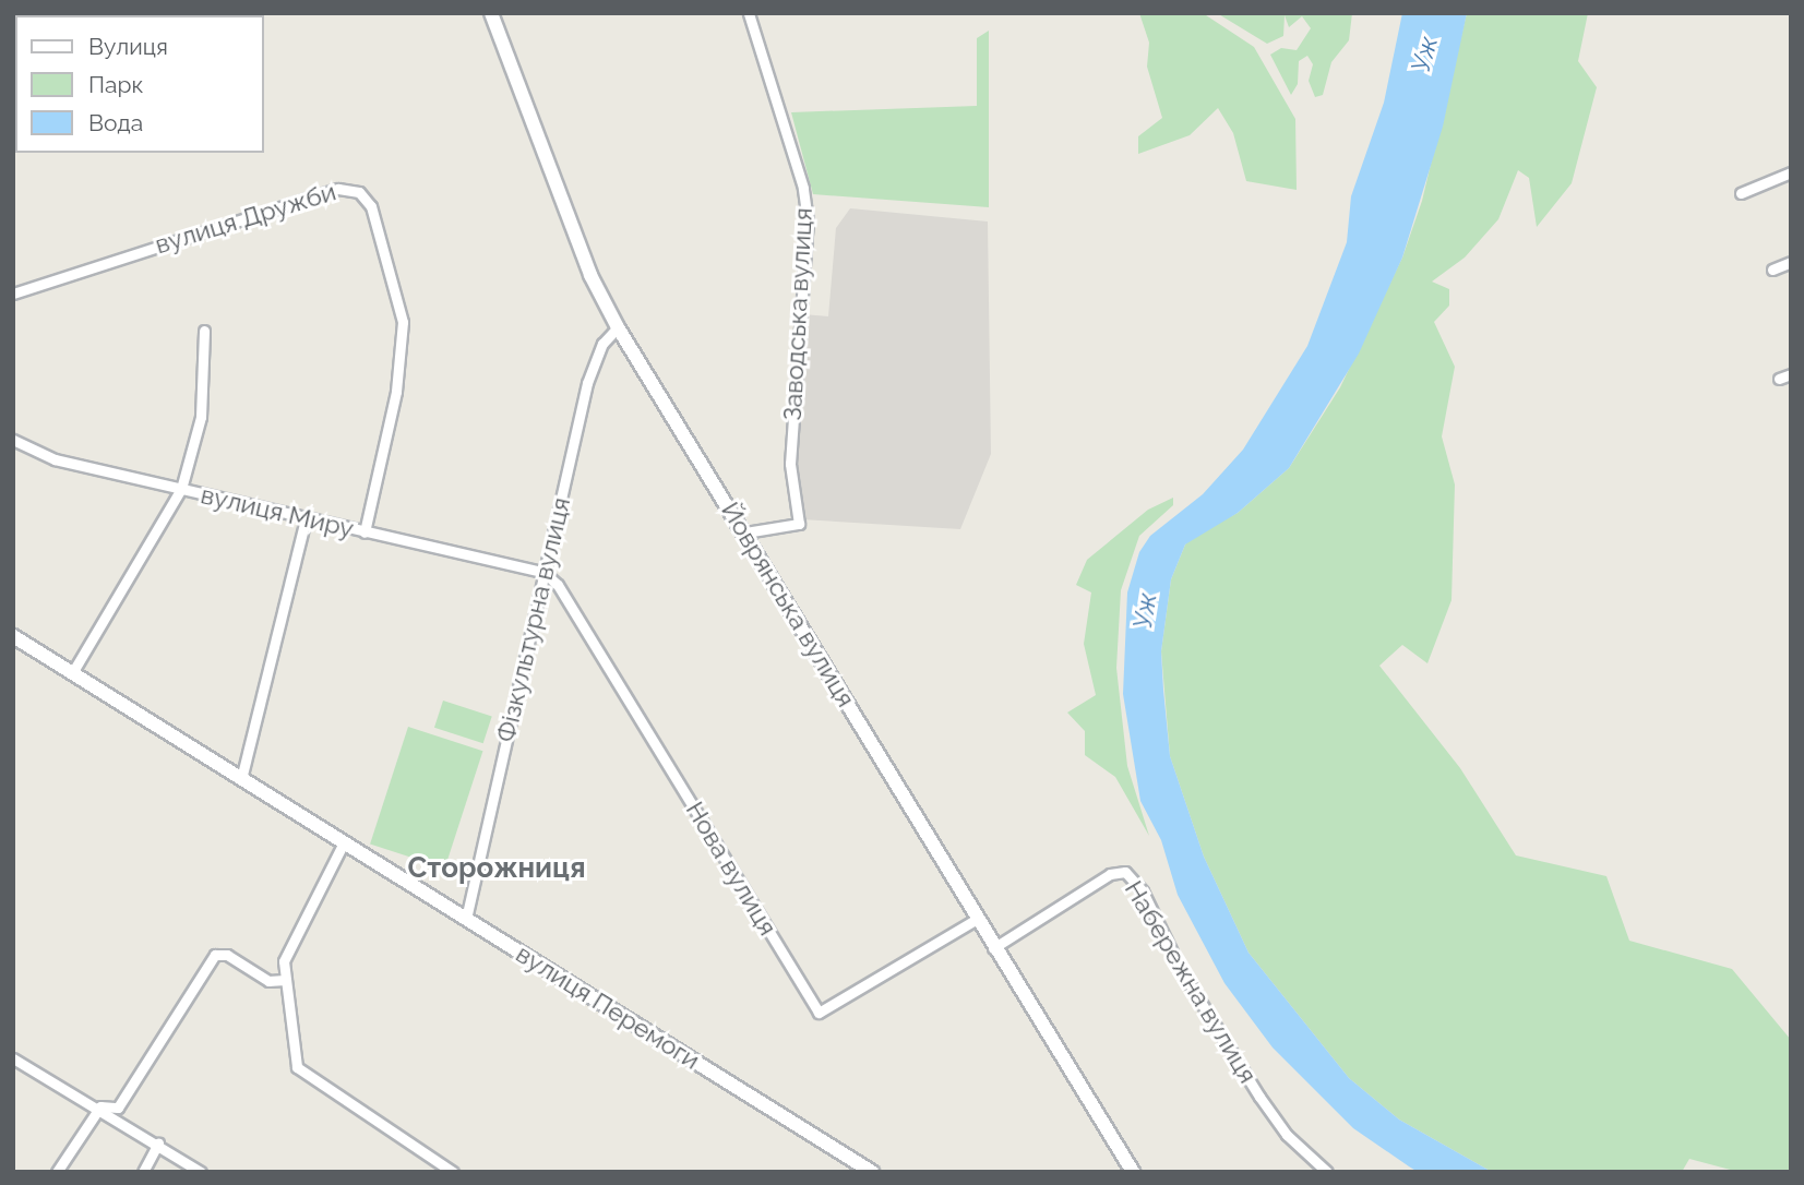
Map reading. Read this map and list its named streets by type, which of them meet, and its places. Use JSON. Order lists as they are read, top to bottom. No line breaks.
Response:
{"streets":{"street":["вулиця Дружби","Заводська вулиця","вулиця Миру","Йоврянська вулиця","Фізкультурна вулиця","Нова вулиця","Набережна вулиця","вулиця Перемоги"]},"crossings":[["вулиця Дружби","вулиця Миру"],["Заводська вулиця","Йоврянська вулиця"],["вулиця Миру","Фізкультурна вулиця"],["вулиця Миру","Нова вулиця"],["Йоврянська вулиця","Фізкультурна вулиця"],["Йоврянська вулиця","Нова вулиця"],["Йоврянська вулиця","Набережна вулиця"],["Фізкультурна вулиця","Нова вулиця"],["Фізкультурна вулиця","вулиця Перемоги"]],"districts":["Сторожниця"],"water":["Уж"],"legend":["Вулиця","Парк","Вода"]}
